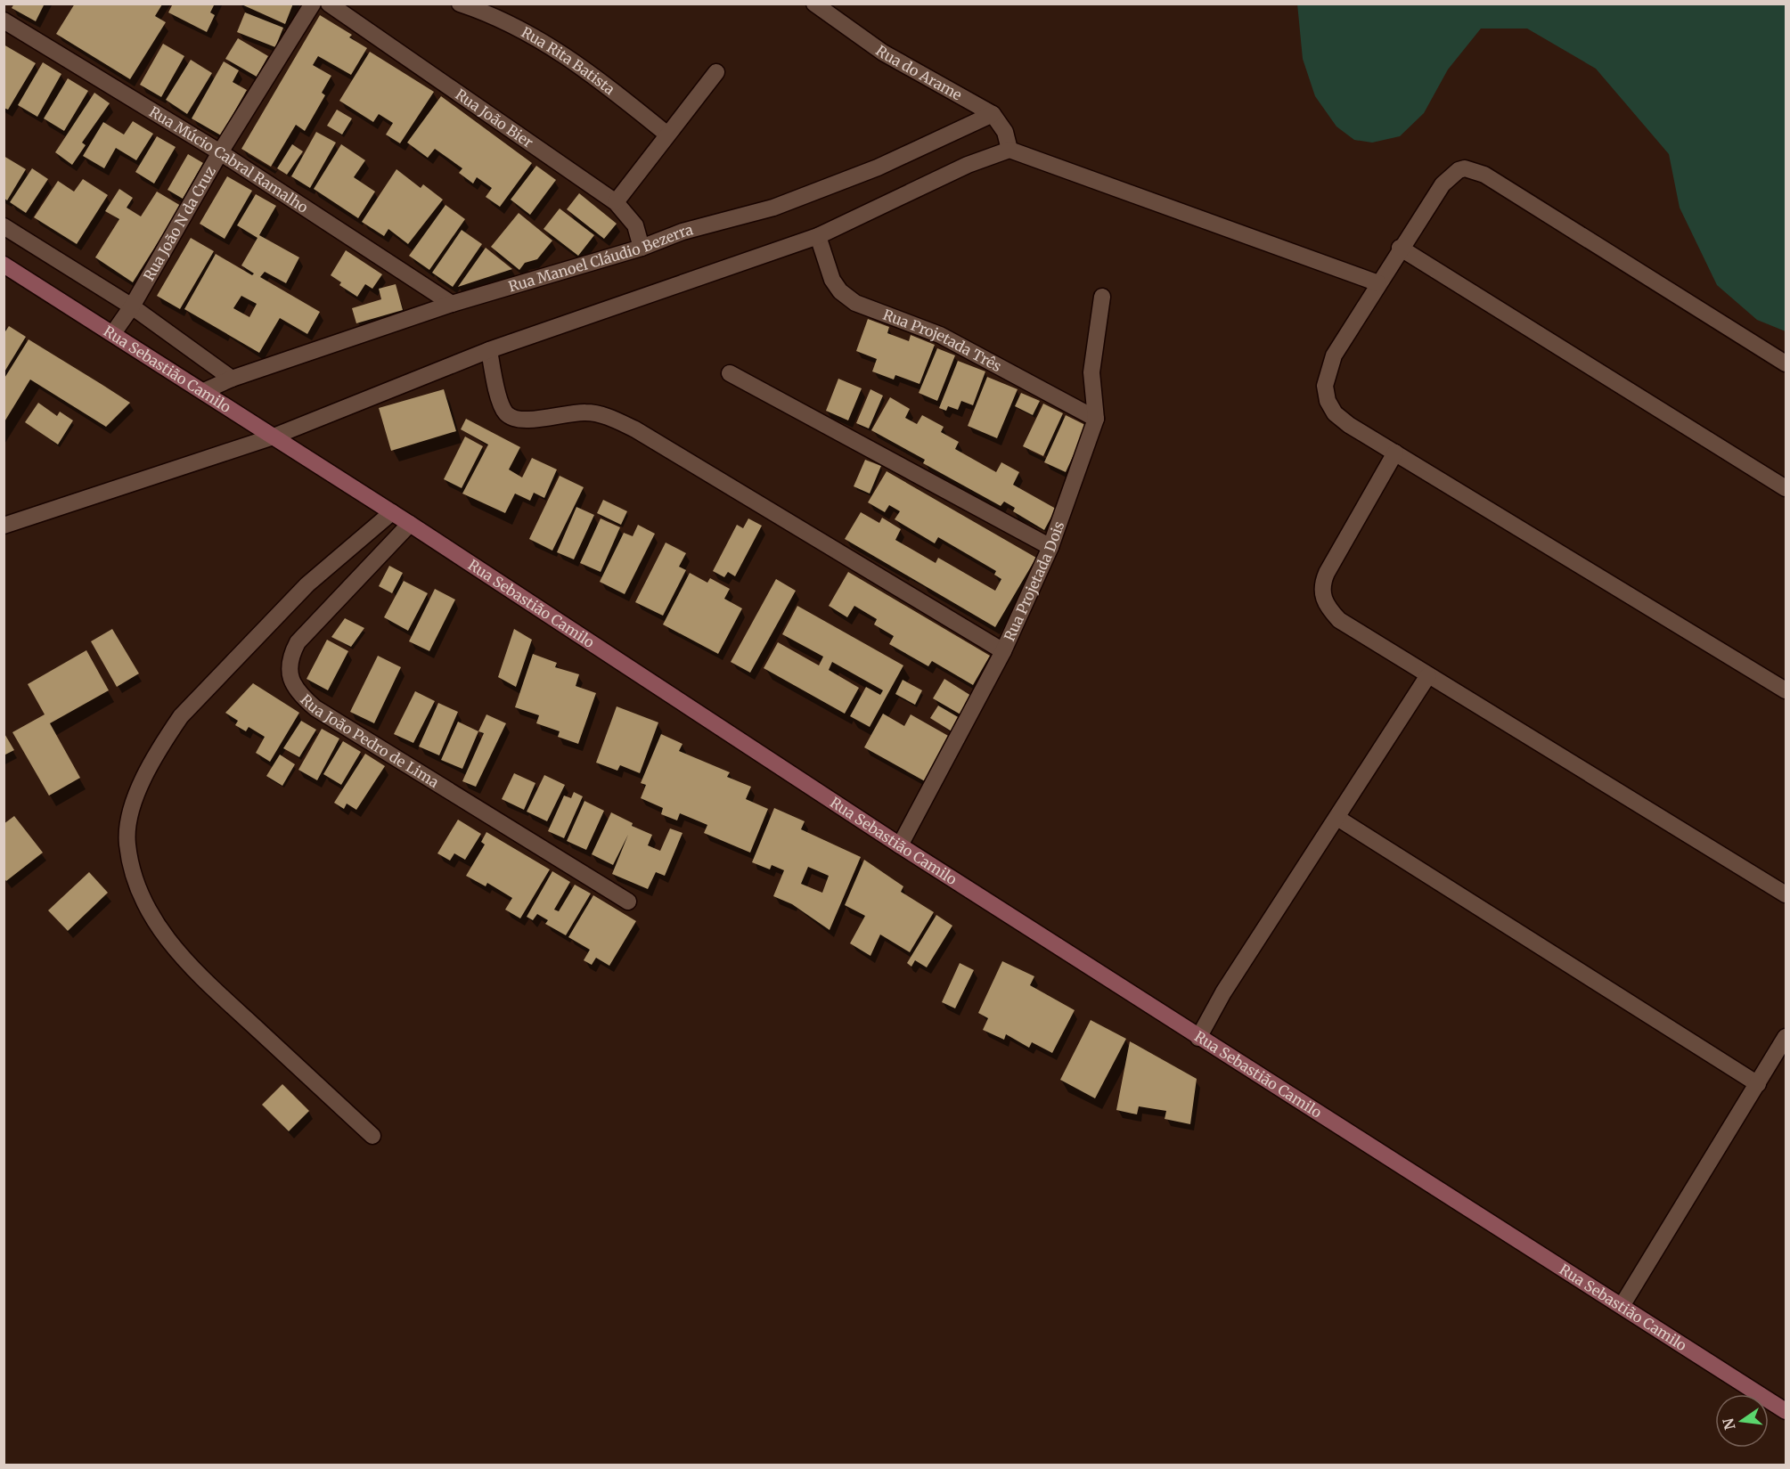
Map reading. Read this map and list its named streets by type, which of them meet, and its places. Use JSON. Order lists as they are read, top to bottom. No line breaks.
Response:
{"streets":{"main road":["Rua Sebastião Camilo"],"street":["Rua Rita Batista","Rua do Arame","Rua João Bier","Rua Múcio Cabral Ramalho","Rua João N da Cruz","Rua Manoel Cláudio Bezerra","Rua Projetada Três","Rua Projetada Dois","Rua João Pedro de Lima"]},"crossings":[["Rua do Arame","Rua Manoel Cláudio Bezerra"],["Rua João Bier","Rua Manoel Cláudio Bezerra"],["Rua Múcio Cabral Ramalho","Rua João N da Cruz"],["Rua Múcio Cabral Ramalho","Rua Manoel Cláudio Bezerra"],["Rua João N da Cruz","Rua Sebastião Camilo"],["Rua Manoel Cláudio Bezerra","Rua Sebastião Camilo"],["Rua Projetada Três","Rua Projetada Dois"],["Rua Sebastião Camilo","Rua Projetada Dois"],["Rua Sebastião Camilo","Rua João Pedro de Lima"]],"north":"left"}
